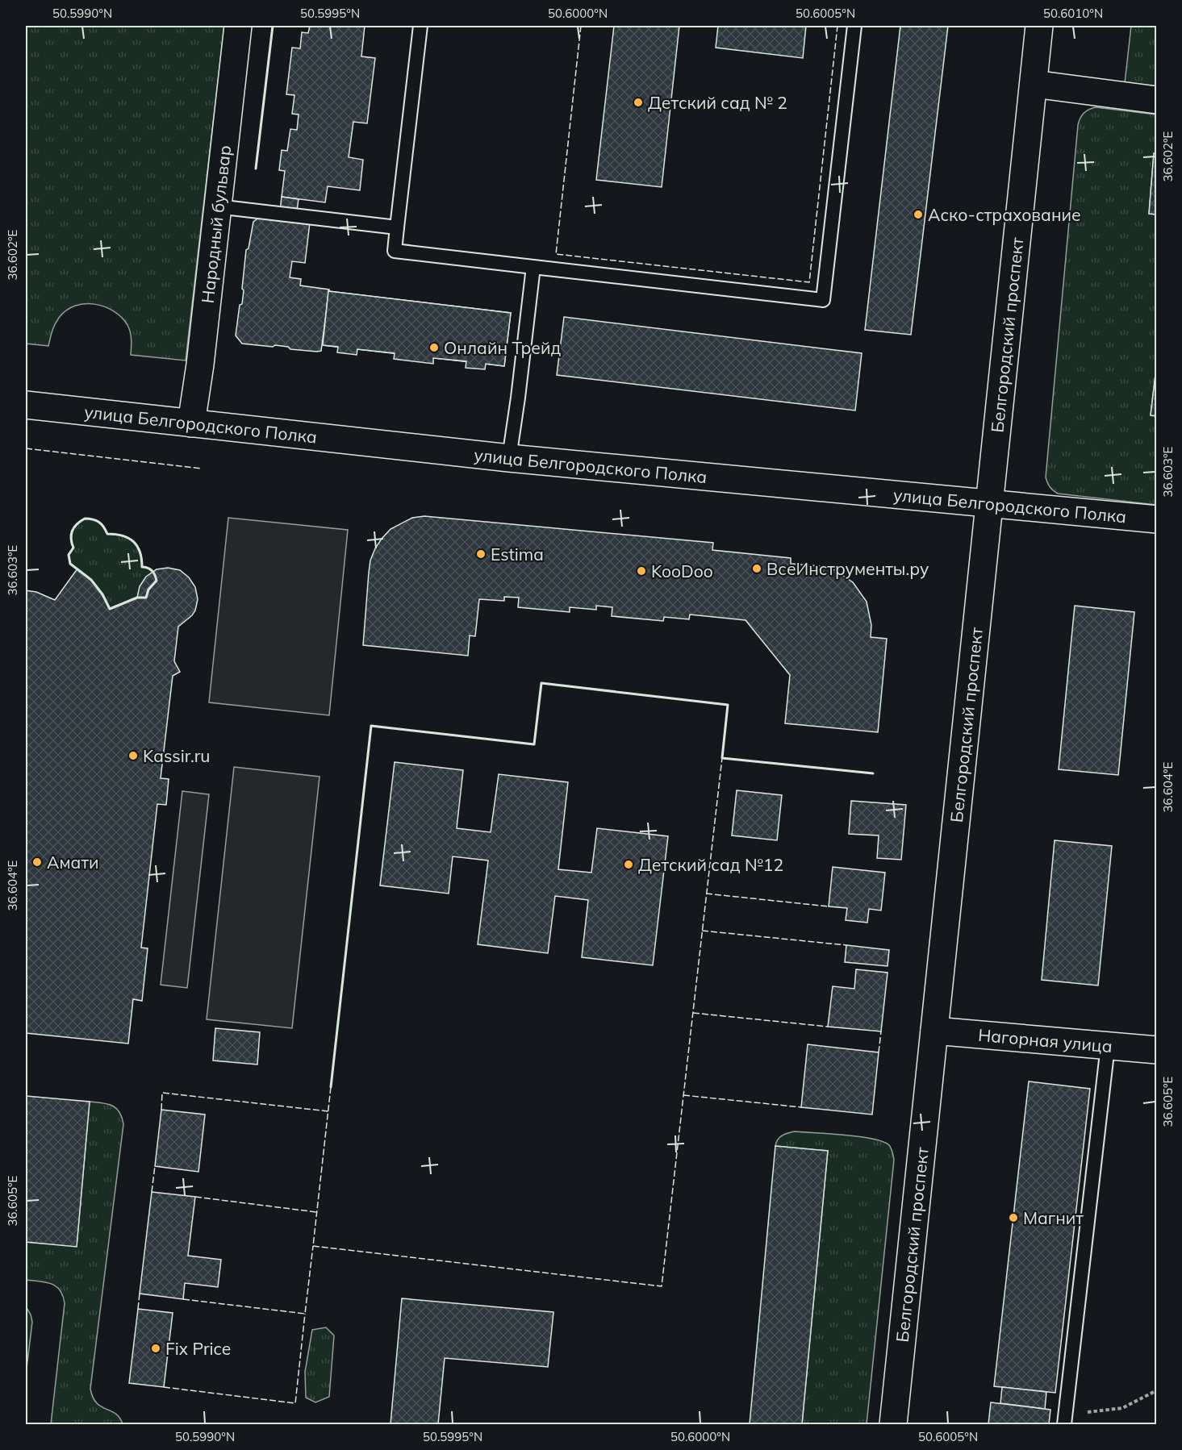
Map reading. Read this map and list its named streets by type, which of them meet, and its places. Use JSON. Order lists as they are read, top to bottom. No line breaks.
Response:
{"streets":{"main road":["Народный бульвар","Белгородский проспект","улица Белгородского Полка","Нагорная улица"]},"crossings":[["Народный бульвар","улица Белгородского Полка"],["Белгородский проспект","улица Белгородского Полка"],["Белгородский проспект","Нагорная улица"]],"places":["Детский сад № 2","Аско-страхование","Онлайн Трейд","Estima","ВсеИнструменты.ру","KooDoo","Kassir.ru","Амати","Детский сад №12","Магнит","Fix Price"],"coordinates":["50.5990°N","50.5995°N","50.6000°N","50.6005°N","50.6010°N","36.602°E","36.603°E","36.604°E","36.605°E"]}
